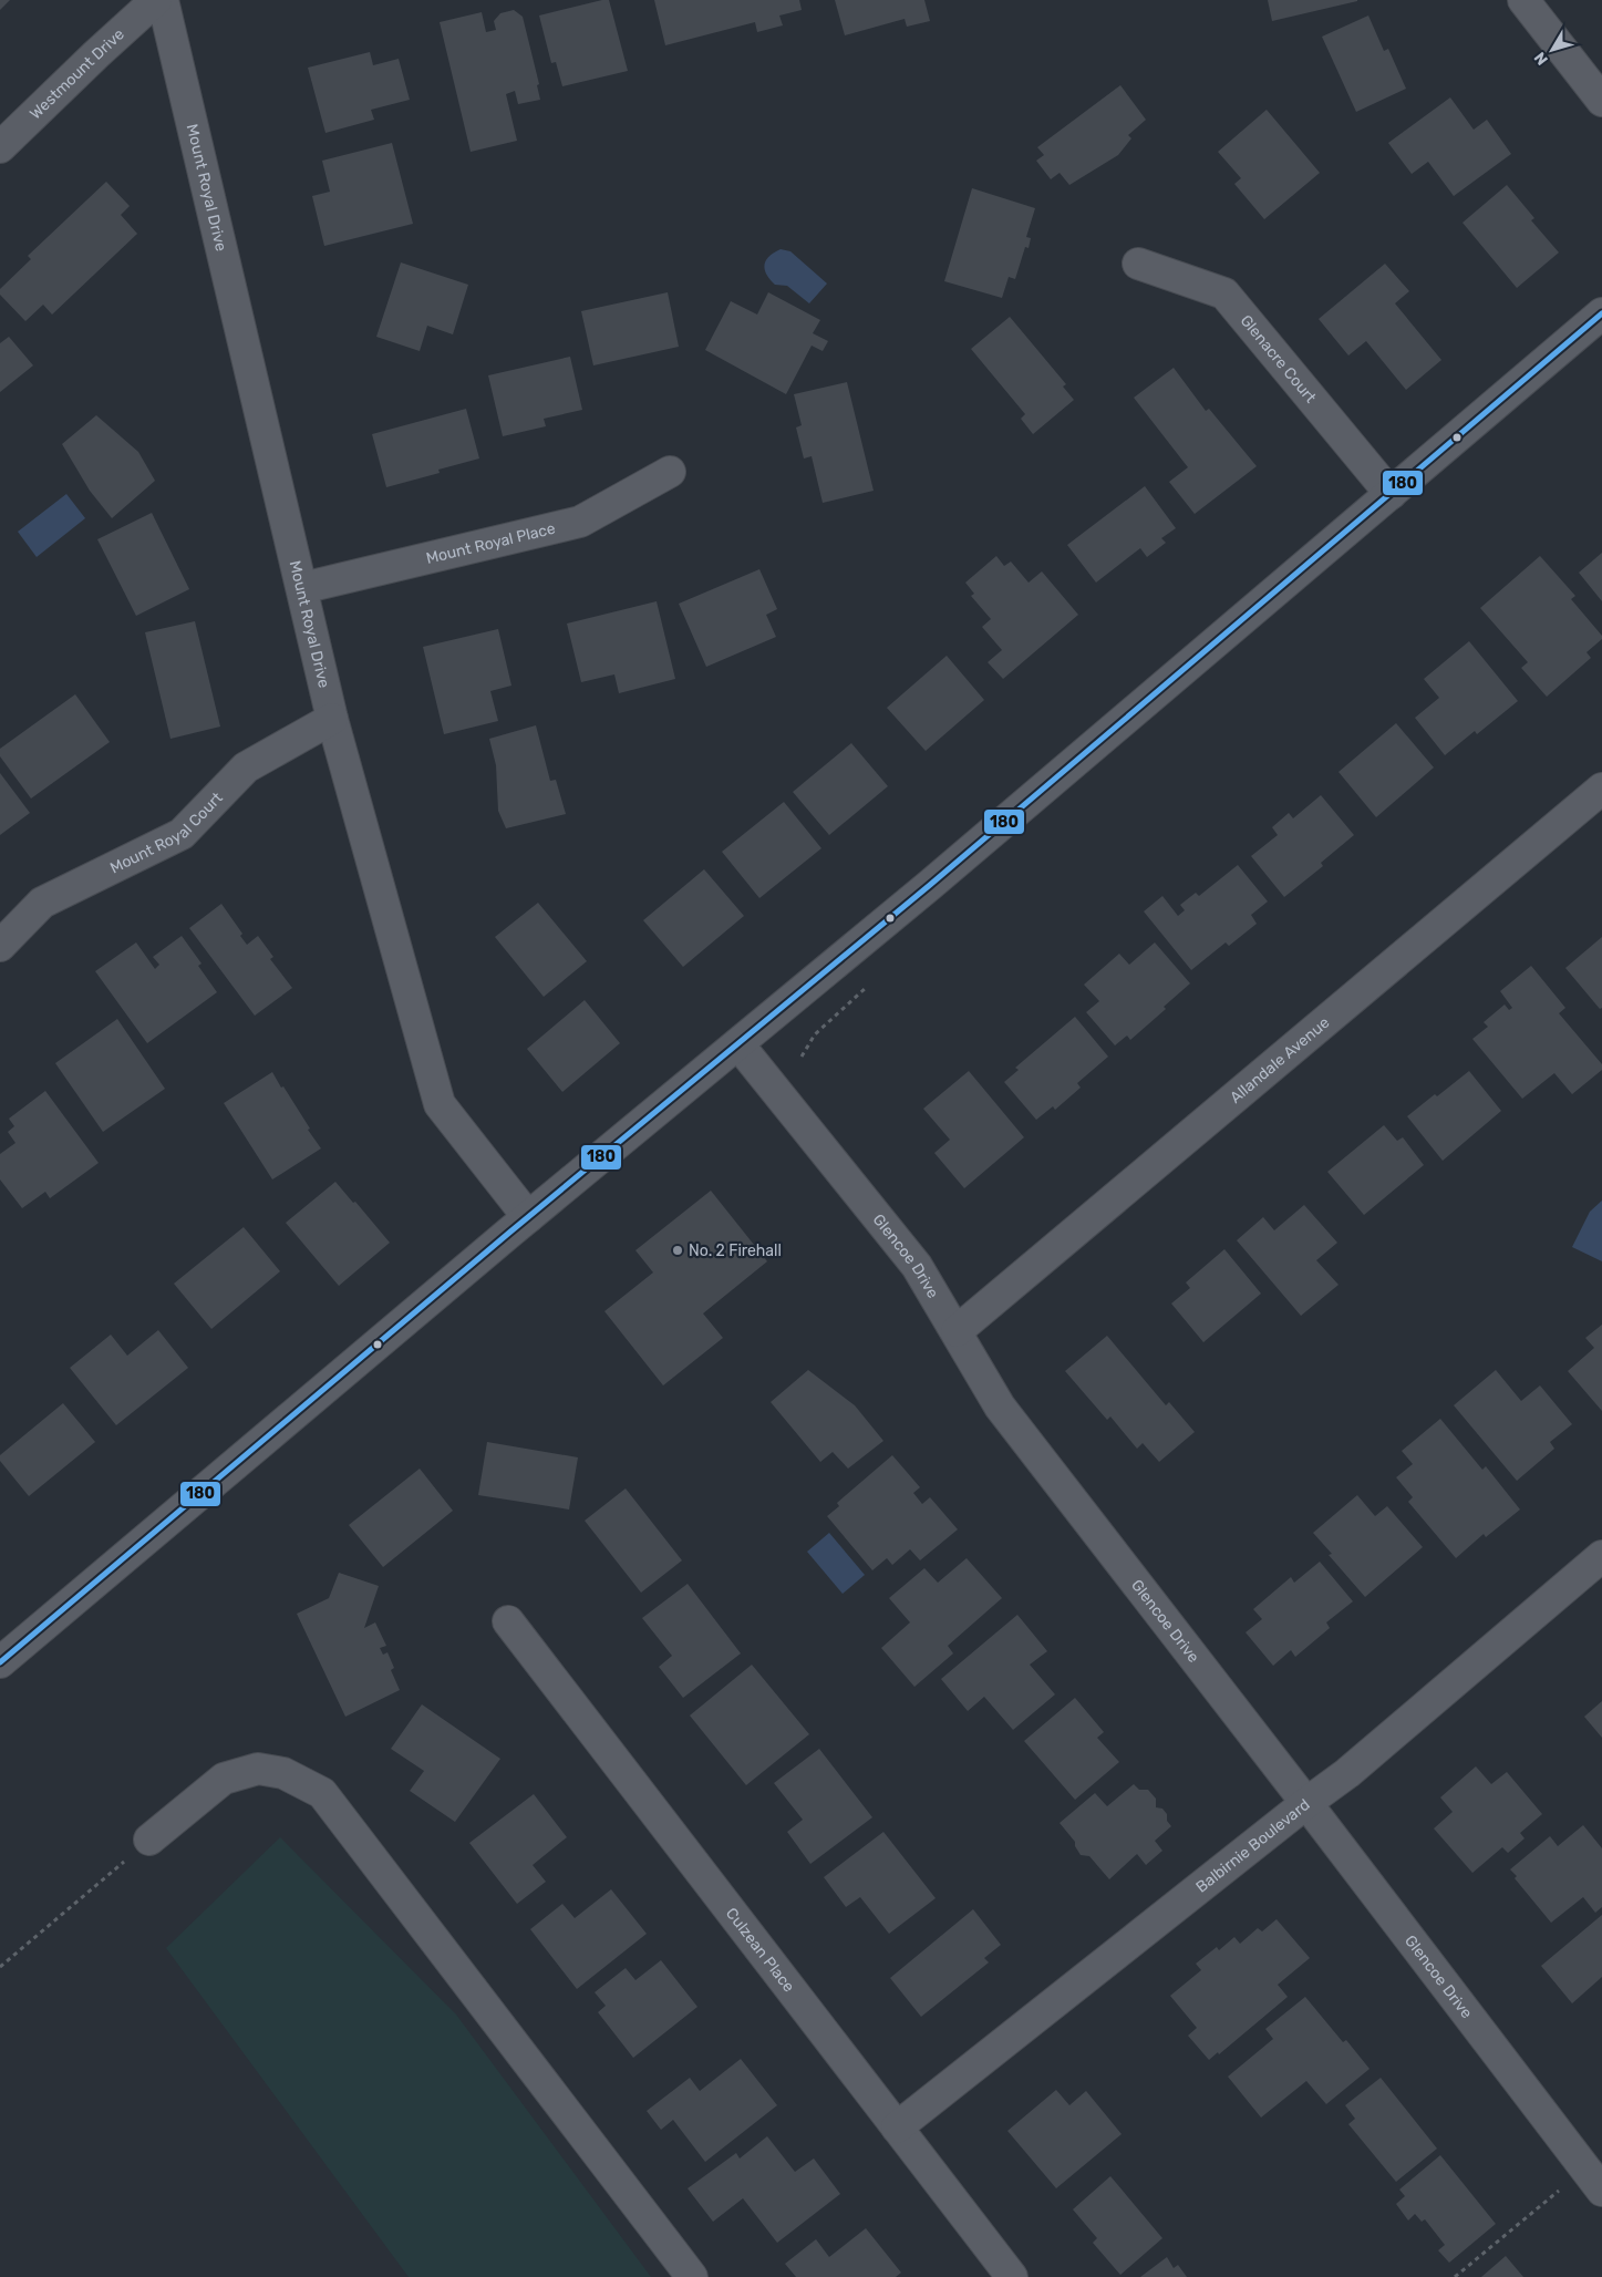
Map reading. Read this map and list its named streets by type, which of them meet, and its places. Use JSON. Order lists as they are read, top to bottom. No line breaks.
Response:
{"streets":{"street":["Westmount Drive","Mount Royal Drive","Glenacre Court","Mount Royal Place","Mount Royal Court","Allandale Avenue","Glencoe Drive","Balbirnie Boulevard","Culzean Place"]},"crossings":[["Mount Royal Drive","Mount Royal Place"],["Mount Royal Drive","Mount Royal Court"],["Allandale Avenue","Glencoe Drive"],["Glencoe Drive","Balbirnie Boulevard"],["Balbirnie Boulevard","Culzean Place"]],"places":["No. 2 Firehall"],"lines":["transit line 180"],"north":"bottom left"}
